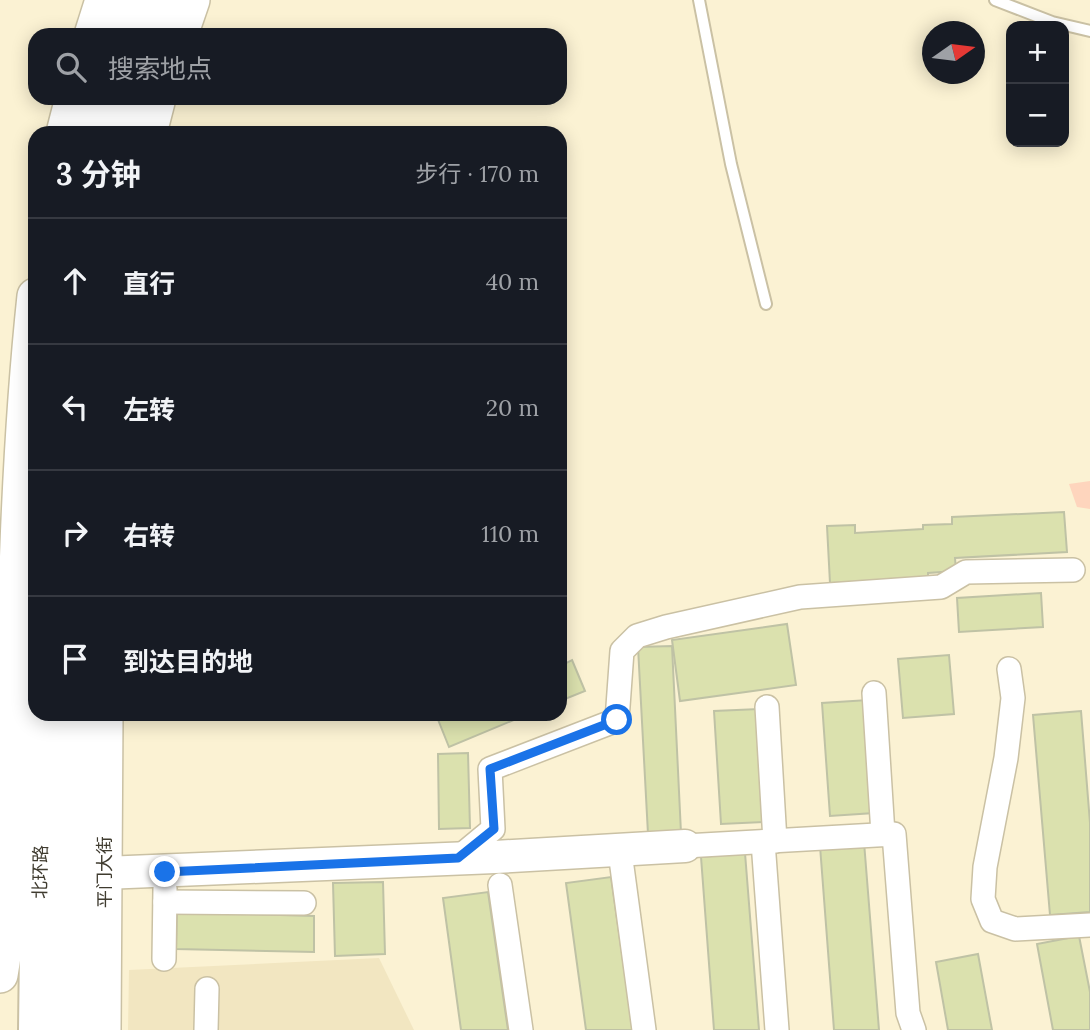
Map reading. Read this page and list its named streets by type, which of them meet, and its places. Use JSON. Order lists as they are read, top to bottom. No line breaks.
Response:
{"streets":{"highway":["北环路"],"main road":["平门大街"]},"north":"right","page":{"map_buttons":["+","−"],"search":"搜索地点","heading":["3 分钟","步行 · 170 m"],"list":[["直行","40 m"],["左转","20 m"],["右转","110 m"],"到达目的地"]}}
